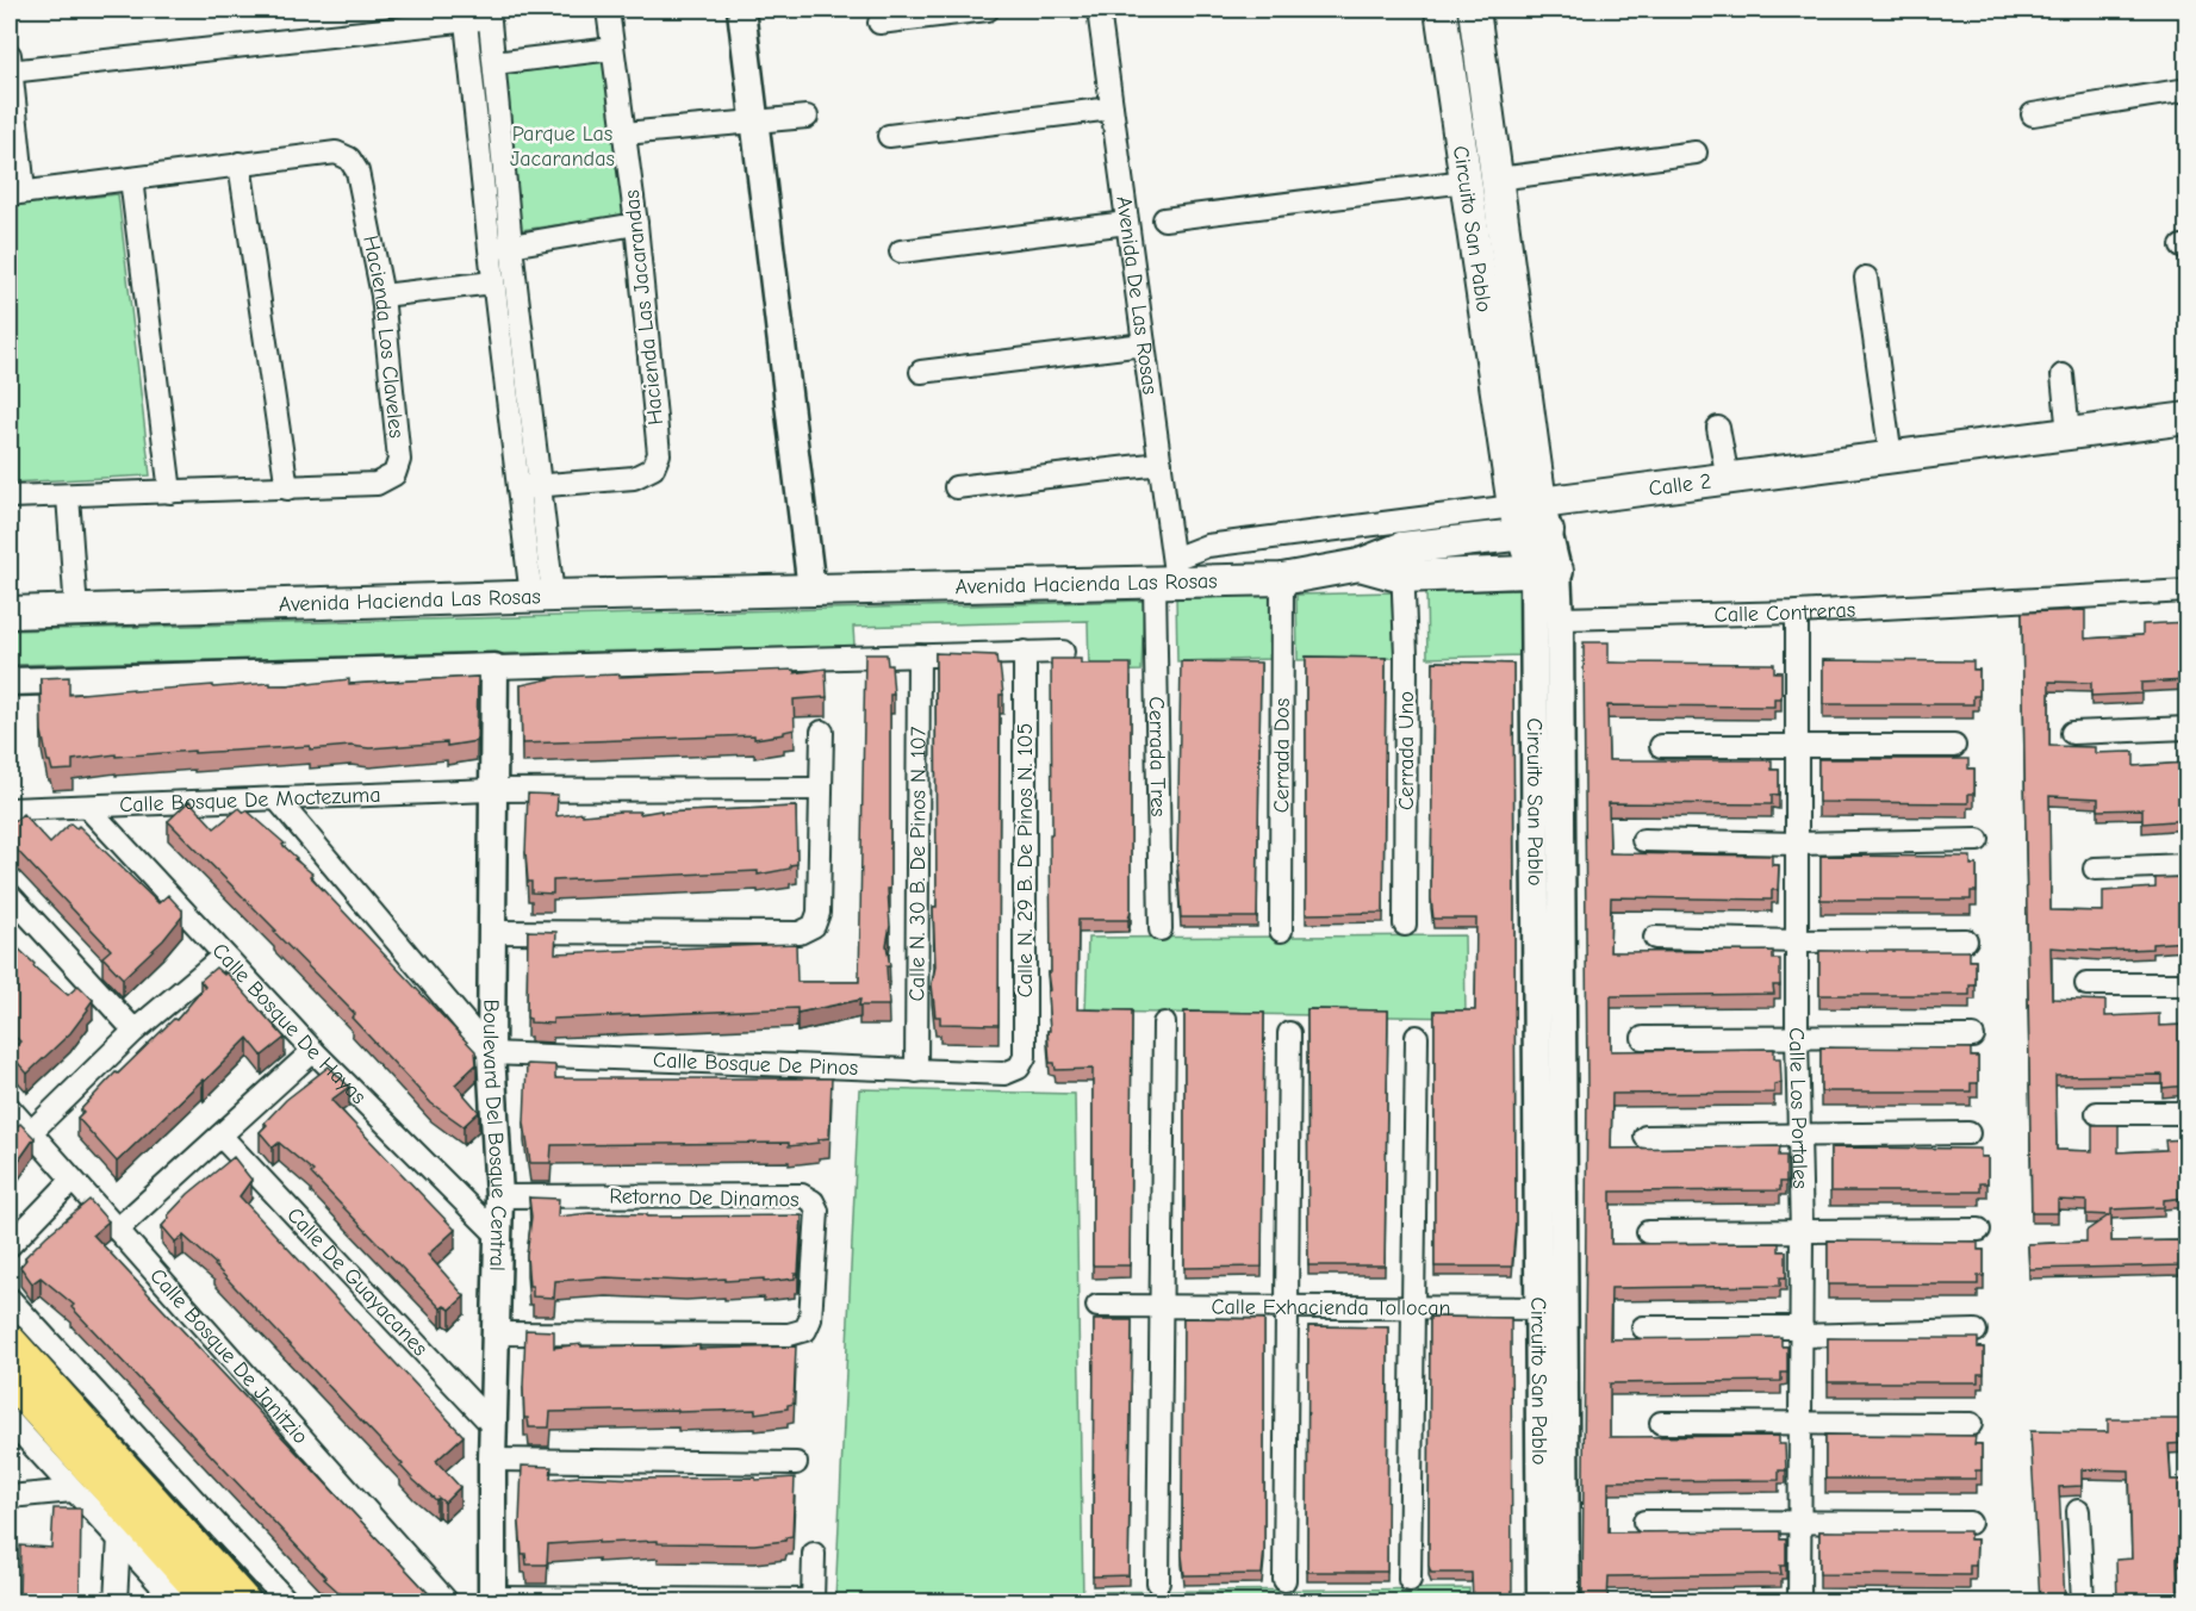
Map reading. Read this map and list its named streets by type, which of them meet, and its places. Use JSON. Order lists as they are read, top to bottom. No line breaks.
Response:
{"streets":{"main road":["Circuito San Pablo","Calle 2","Avenida Hacienda Las Rosas"],"street":["Avenida De Las Rosas","Hacienda Las Jacarandas","Hacienda Los Claveles","Calle Contreras","Cerrada Uno","Cerrada Tres","Cerrada Dos","Calle Bosque De Moctezuma","Calle N. 29 B. De Pinos N. 105","Calle N. 30 B. De Pinos N. 107","Calle Bosque De Hayas","Calle Bosque De Pinos","Calle Los Portales","Boulevard Del Bosque Central","Retorno De Dinamos","Calle De Guayacanes","Calle Exhacienda Tollocan","Calle Bosque De Janitzio"]},"crossings":[["Circuito San Pablo","Calle 2"],["Circuito San Pablo","Avenida Hacienda Las Rosas"],["Circuito San Pablo","Calle Contreras"],["Circuito San Pablo","Calle Exhacienda Tollocan"],["Avenida De Las Rosas","Calle 2"],["Avenida De Las Rosas","Avenida Hacienda Las Rosas"],["Avenida De Las Rosas","Cerrada Tres"],["Calle 2","Avenida Hacienda Las Rosas"],["Calle 2","Cerrada Tres"],["Avenida Hacienda Las Rosas","Cerrada Uno"],["Avenida Hacienda Las Rosas","Cerrada Tres"],["Avenida Hacienda Las Rosas","Cerrada Dos"],["Calle Contreras","Calle Los Portales"],["Calle Bosque De Moctezuma","Calle Bosque De Hayas"],["Calle Bosque De Moctezuma","Boulevard Del Bosque Central"],["Calle N. 29 B. De Pinos N. 105","Calle Bosque De Pinos"],["Calle N. 30 B. De Pinos N. 107","Calle Bosque De Pinos"],["Calle Bosque De Hayas","Boulevard Del Bosque Central"],["Calle Bosque De Pinos","Boulevard Del Bosque Central"],["Boulevard Del Bosque Central","Retorno De Dinamos"],["Boulevard Del Bosque Central","Calle De Guayacanes"]],"parks":["Parque Las Jacarandas"]}
